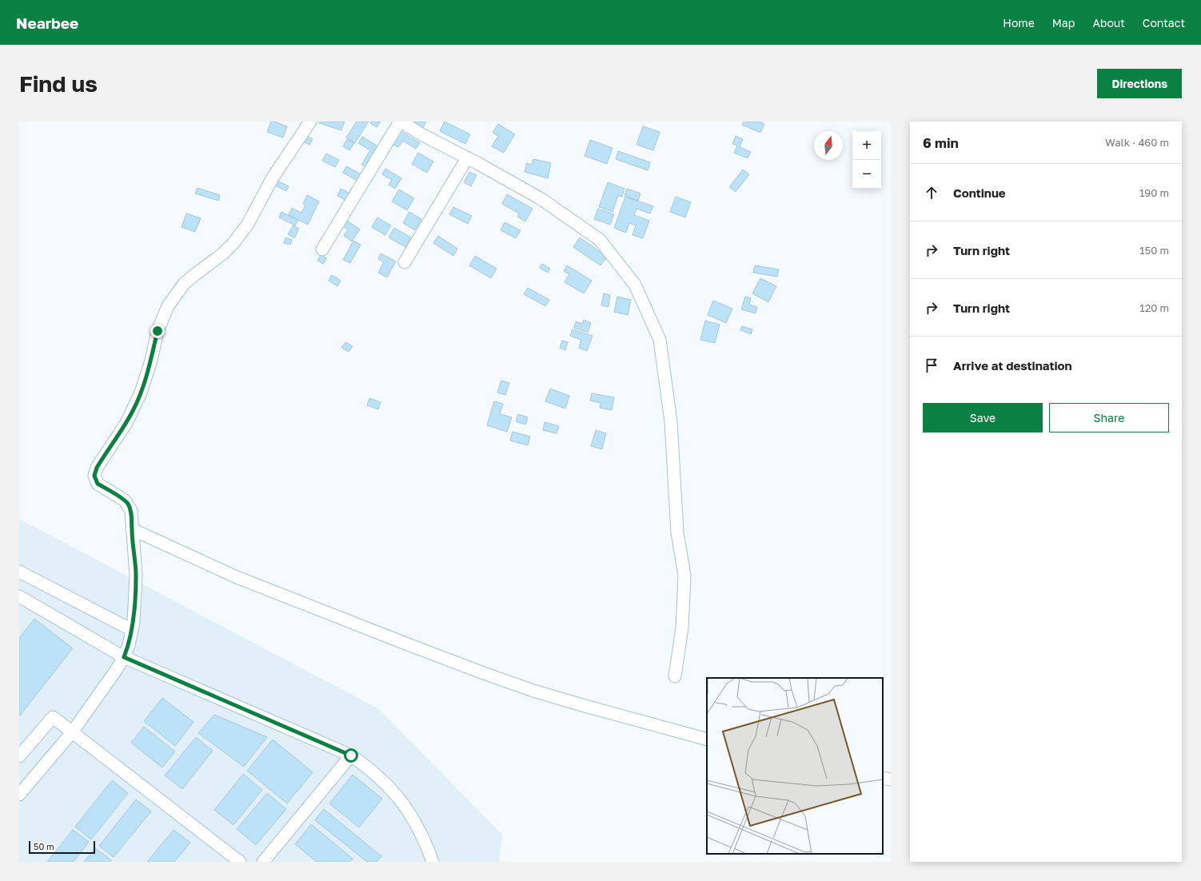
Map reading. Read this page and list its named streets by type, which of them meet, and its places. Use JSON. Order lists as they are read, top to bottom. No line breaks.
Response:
{"scale_bar":"50 m","north":"top","page":{"header":"Nearbee","nav":["Home","Map","About","Contact"],"buttons":["Directions",["Save","Share"]],"title":"Find us","heading":["6 min","Walk · 460 m"],"map_buttons":["+","−"],"list":[["Continue","190 m"],["Turn right","150 m"],["Turn right","120 m"],"Arrive at destination"],"scale":"50 m"}}
